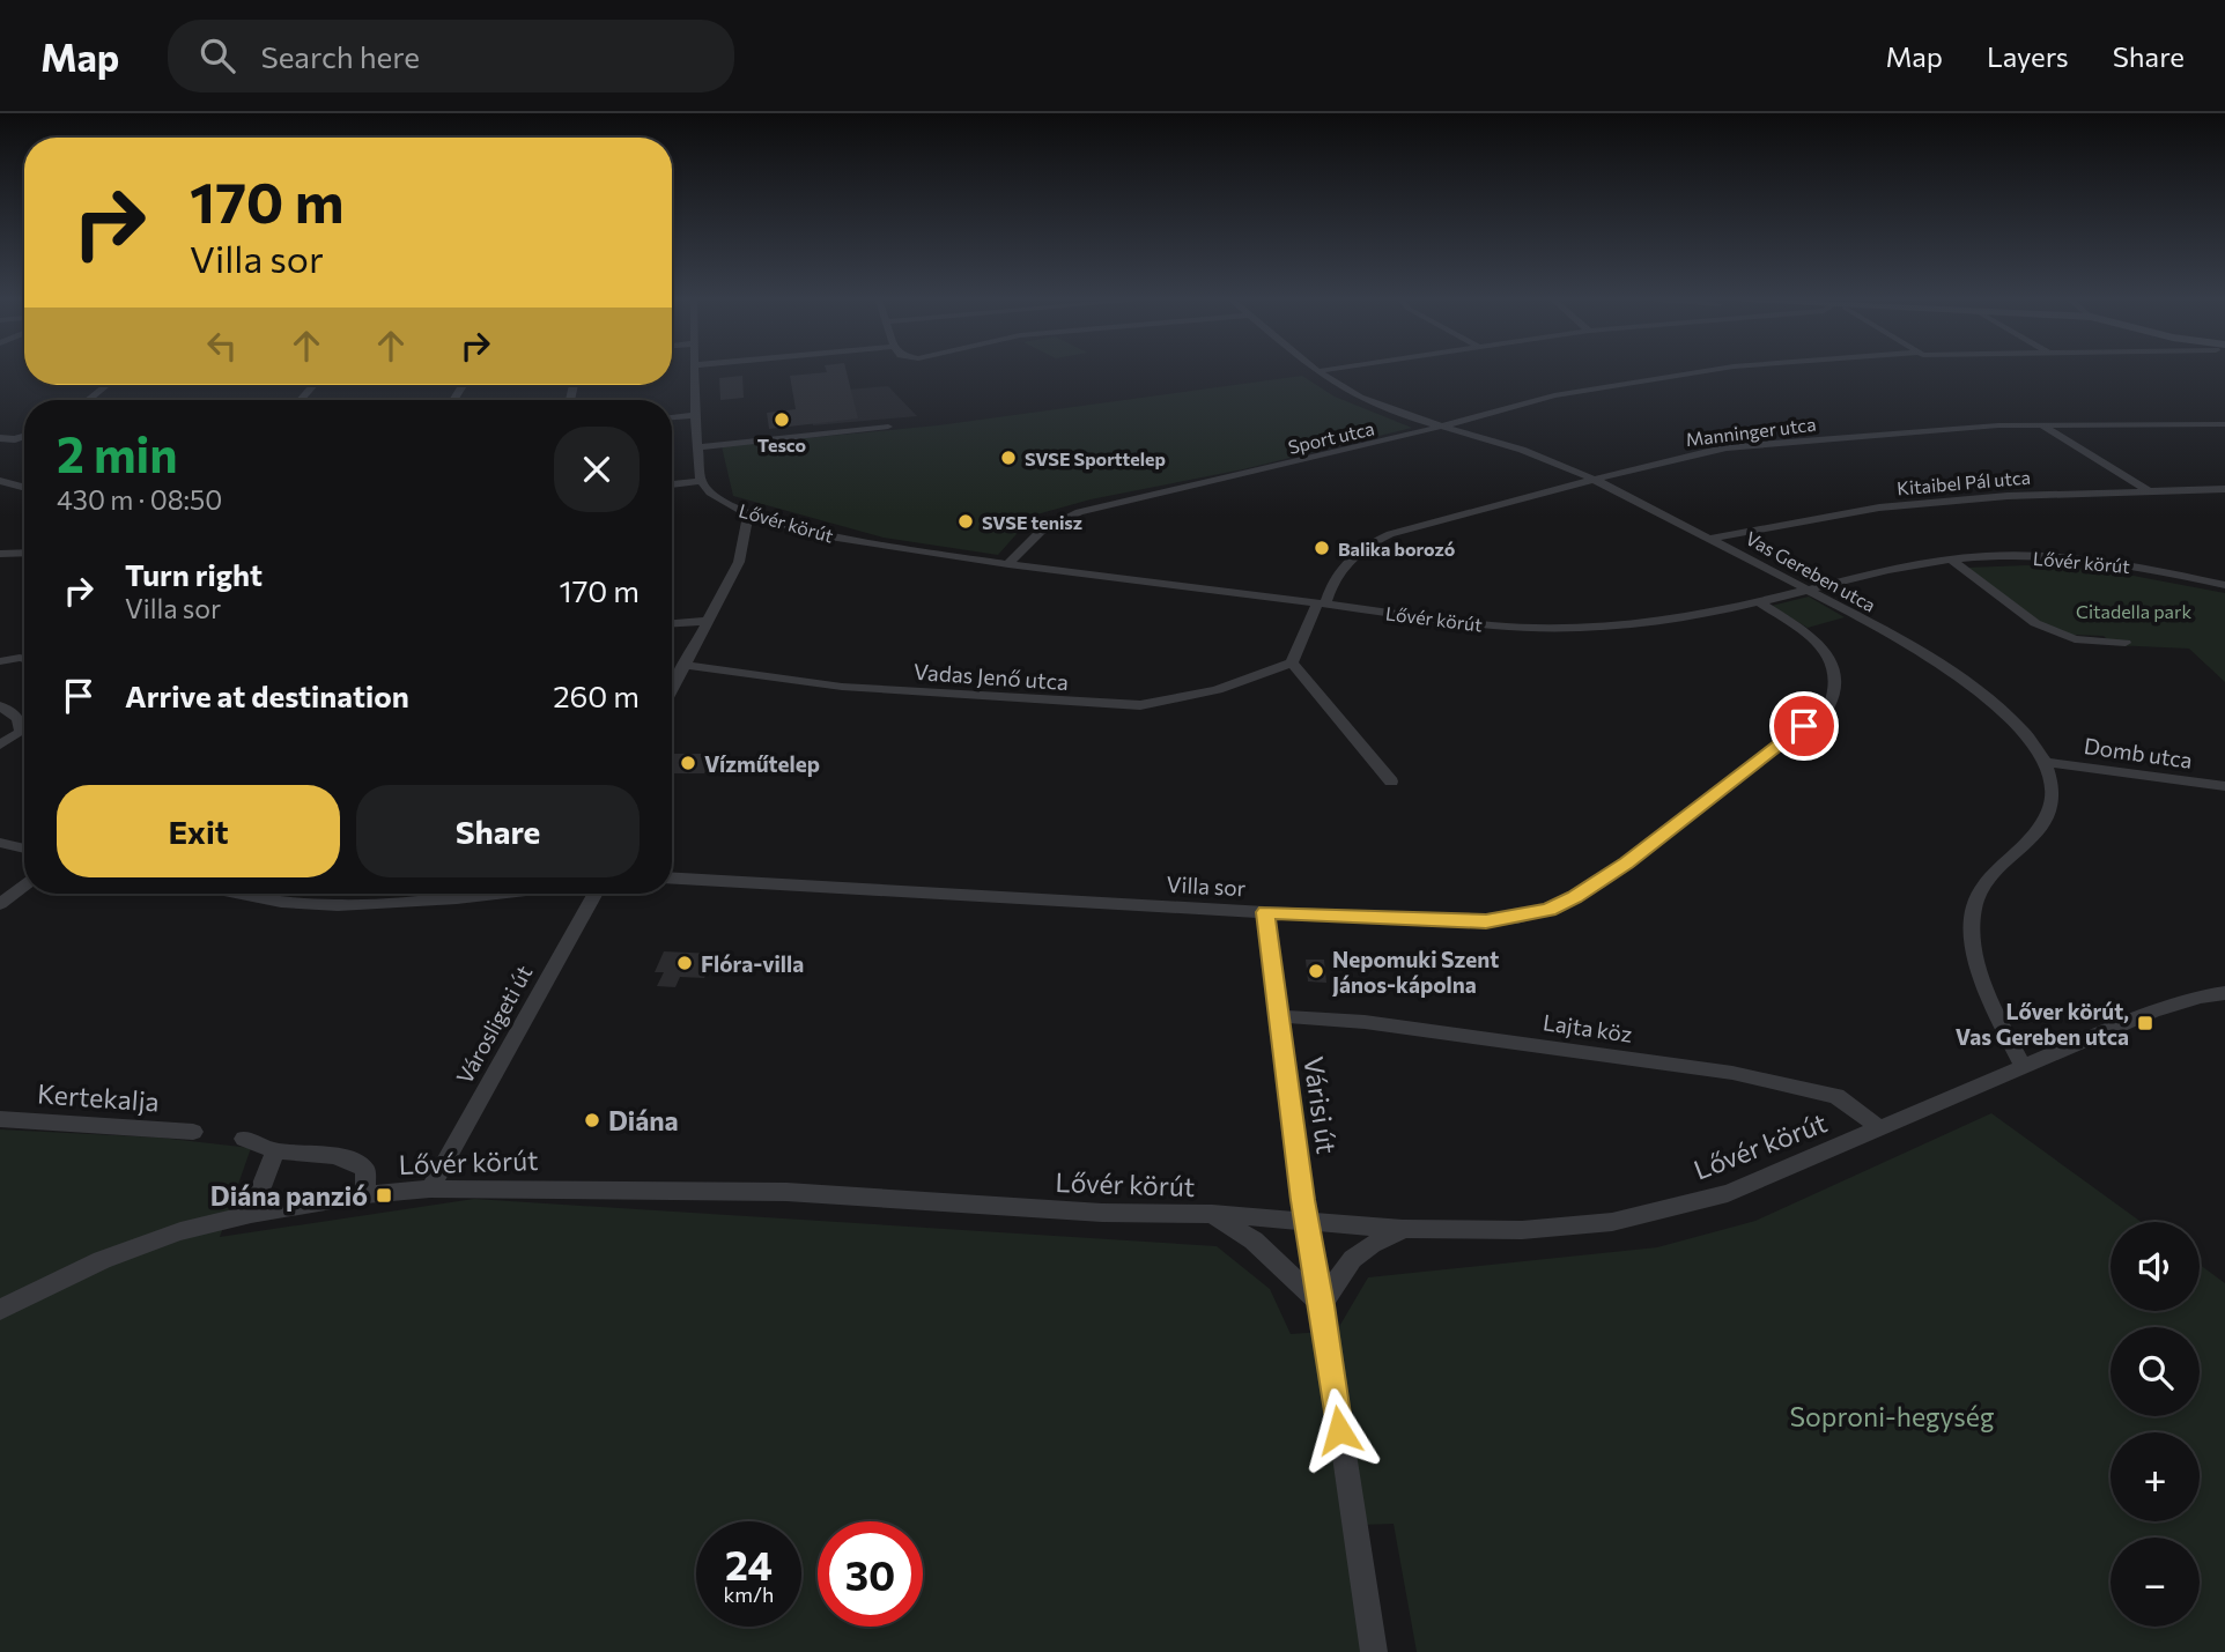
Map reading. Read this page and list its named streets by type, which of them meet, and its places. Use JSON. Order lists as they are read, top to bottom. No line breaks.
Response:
{"streets":{"street":["Manninger utca","Sport utca","Kitaibel Pál utca","Lővér körút","Vas Gereben utca","Vadas Jenő utca","Domb utca","Villa sor","Városligeti út","Lajta köz","Kertekalja","Várisi út"]},"crossings":[["Manninger utca","Lővér körút"],["Manninger utca","Vas Gereben utca"],["Sport utca","Lővér körút"],["Sport utca","Vas Gereben utca"],["Kitaibel Pál utca","Vas Gereben utca"],["Lővér körút","Vas Gereben utca"],["Lővér körút","Villa sor"],["Lővér körút","Városligeti út"],["Lővér körút","Lajta köz"],["Lővér körút","Várisi út"],["Vas Gereben utca","Domb utca"],["Villa sor","Várisi út"],["Lajta köz","Várisi út"]],"parks":["Citadella park","Soproni-hegység"],"places":{"other":["Tesco","SVSE Sporttelep","SVSE tenisz","Balika borozó","Vízműtelep","Flóra-villa","Nepomuki Szent János-kápolna","Diána"],"transit":["Lőver körút, Vas Gereben utca","Diána panzió"]},"page":{"header":"Map","search":"Search here","nav":["Map","Layers","Share"],"turn":["170 m","Villa sor"],"heading":["2 min","430 m · 08:50"],"list":[{"name":"Turn right","note":"Villa sor","value":"170 m"},{"name":"Arrive at destination","value":"260 m"}],"buttons":["Exit","Share"],"map_buttons":["+","−"],"speed":"24 km/h","limit":"30"}}
